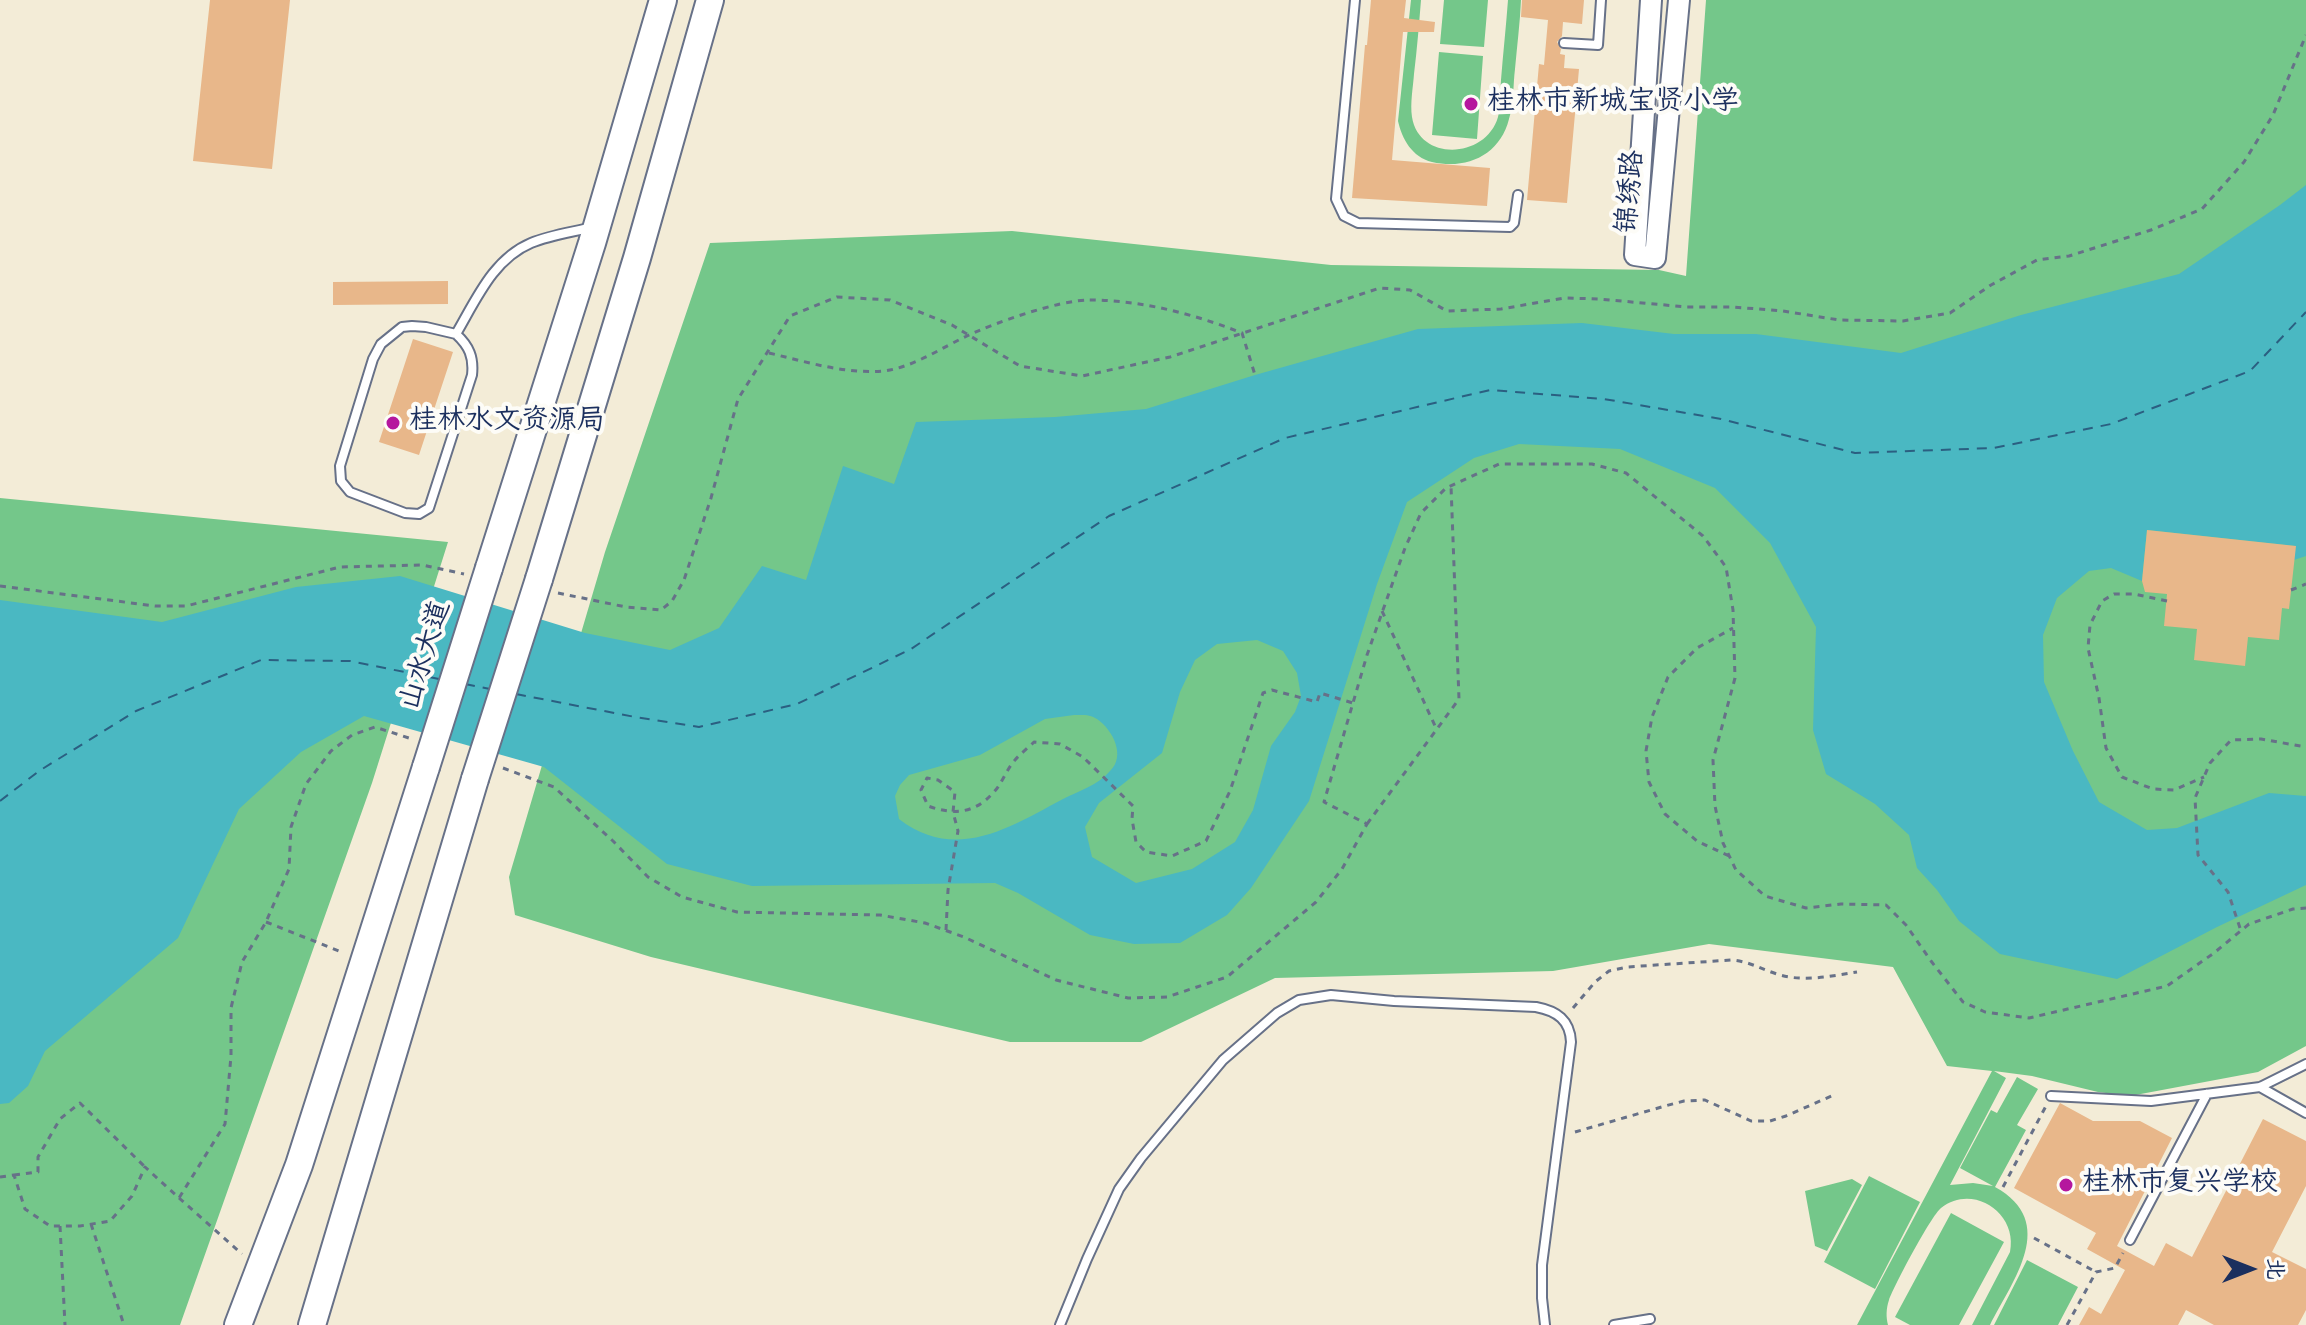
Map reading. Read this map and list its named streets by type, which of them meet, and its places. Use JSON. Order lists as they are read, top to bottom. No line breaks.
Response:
{"streets":{"main road":["山水大道"],"street":["锦绣路"]},"places":["桂林市新城宝贤小学","桂林水文资源局","桂林市复兴学校"],"north":"right"}
